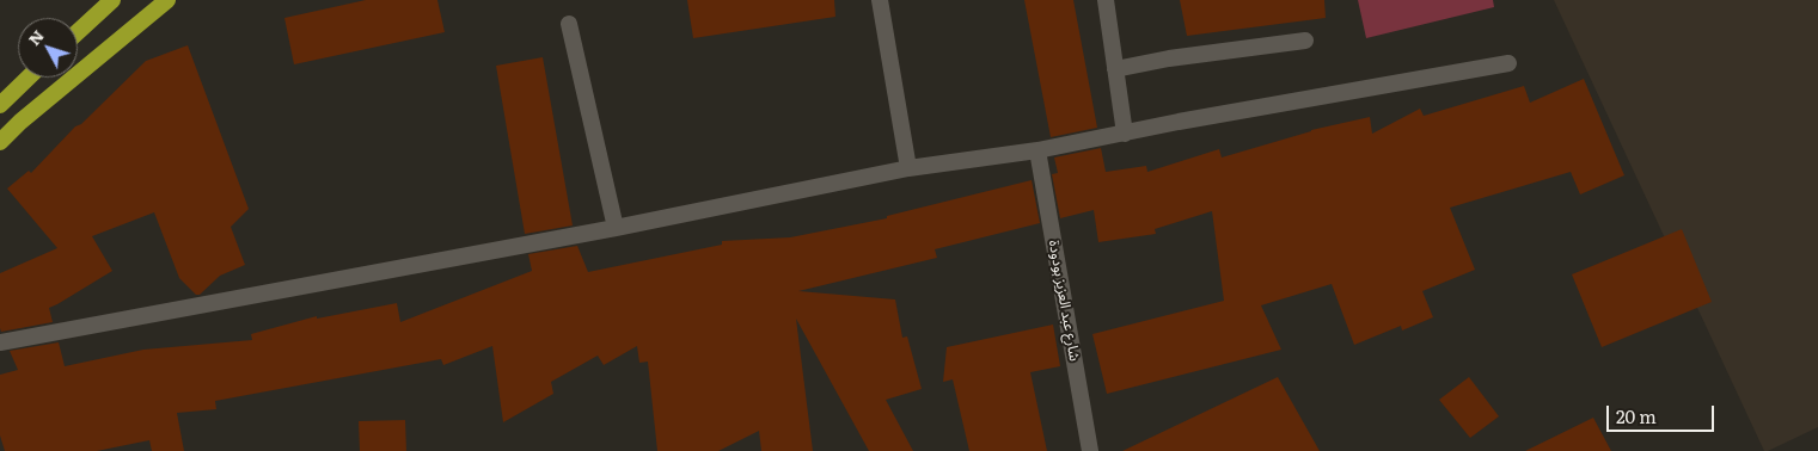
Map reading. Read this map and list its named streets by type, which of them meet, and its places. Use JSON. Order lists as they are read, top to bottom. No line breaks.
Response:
{"streets":{"street":["شارع عبد العزيز بودودة"]},"scale_bar":"20 m","north":"top left"}
